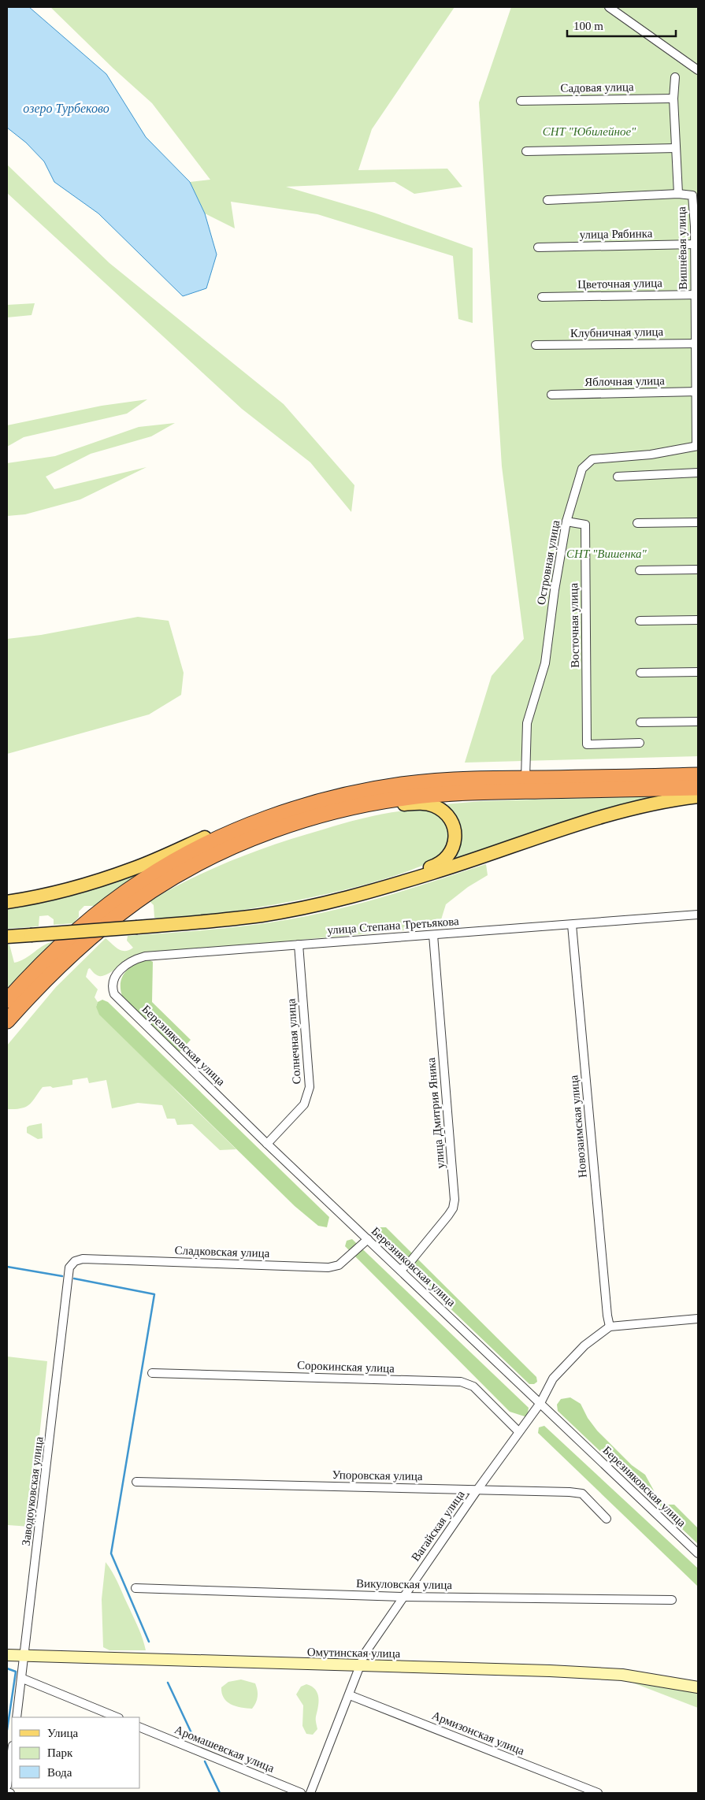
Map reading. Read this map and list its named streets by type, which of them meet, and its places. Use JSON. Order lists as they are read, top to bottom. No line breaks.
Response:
{"streets":{"street":["Садовая улица","улица Рябинка","Вишнёвая улица","Цветочная улица","Клубничная улица","Яблочная улица","Островная улица","Восточная улица","улица Степана Третьякова","Солнечная улица","Березняковская улица","улица Дмитрия Яника","Новозаимская улица","Сладковская улица","Сорокинская улица","Упоровская улица","Заводоуковская улица","Вагайская улица","Викуловская улица","Омутинская улица","Армизонская улица","Аромашевская улица"]},"crossings":[["улица Рябинка","Вишнёвая улица"],["Вишнёвая улица","Цветочная улица"],["Вишнёвая улица","Клубничная улица"],["Вишнёвая улица","Яблочная улица"],["Вишнёвая улица","Островная улица"],["Островная улица","Восточная улица"],["улица Степана Третьякова","Солнечная улица"],["улица Степана Третьякова","Березняковская улица"],["улица Степана Третьякова","улица Дмитрия Яника"],["улица Степана Третьякова","Новозаимская улица"],["Солнечная улица","Березняковская улица"],["Березняковская улица","улица Дмитрия Яника"],["Березняковская улица","Сладковская улица"],["Березняковская улица","Вагайская улица"],["Новозаимская улица","Вагайская улица"],["Сладковская улица","Заводоуковская улица"],["Сорокинская улица","Вагайская улица"],["Упоровская улица","Вагайская улица"],["Заводоуковская улица","Омутинская улица"],["Вагайская улица","Викуловская улица"],["Вагайская улица","Омутинская улица"],["Вагайская улица","Армизонская улица"]],"water":["озеро Турбеково"],"parks":["СНТ \"Юбилейное\"","СНТ \"Вишенка\""],"legend":["Улица","Парк","Вода"],"scale_bar":"100 m"}
